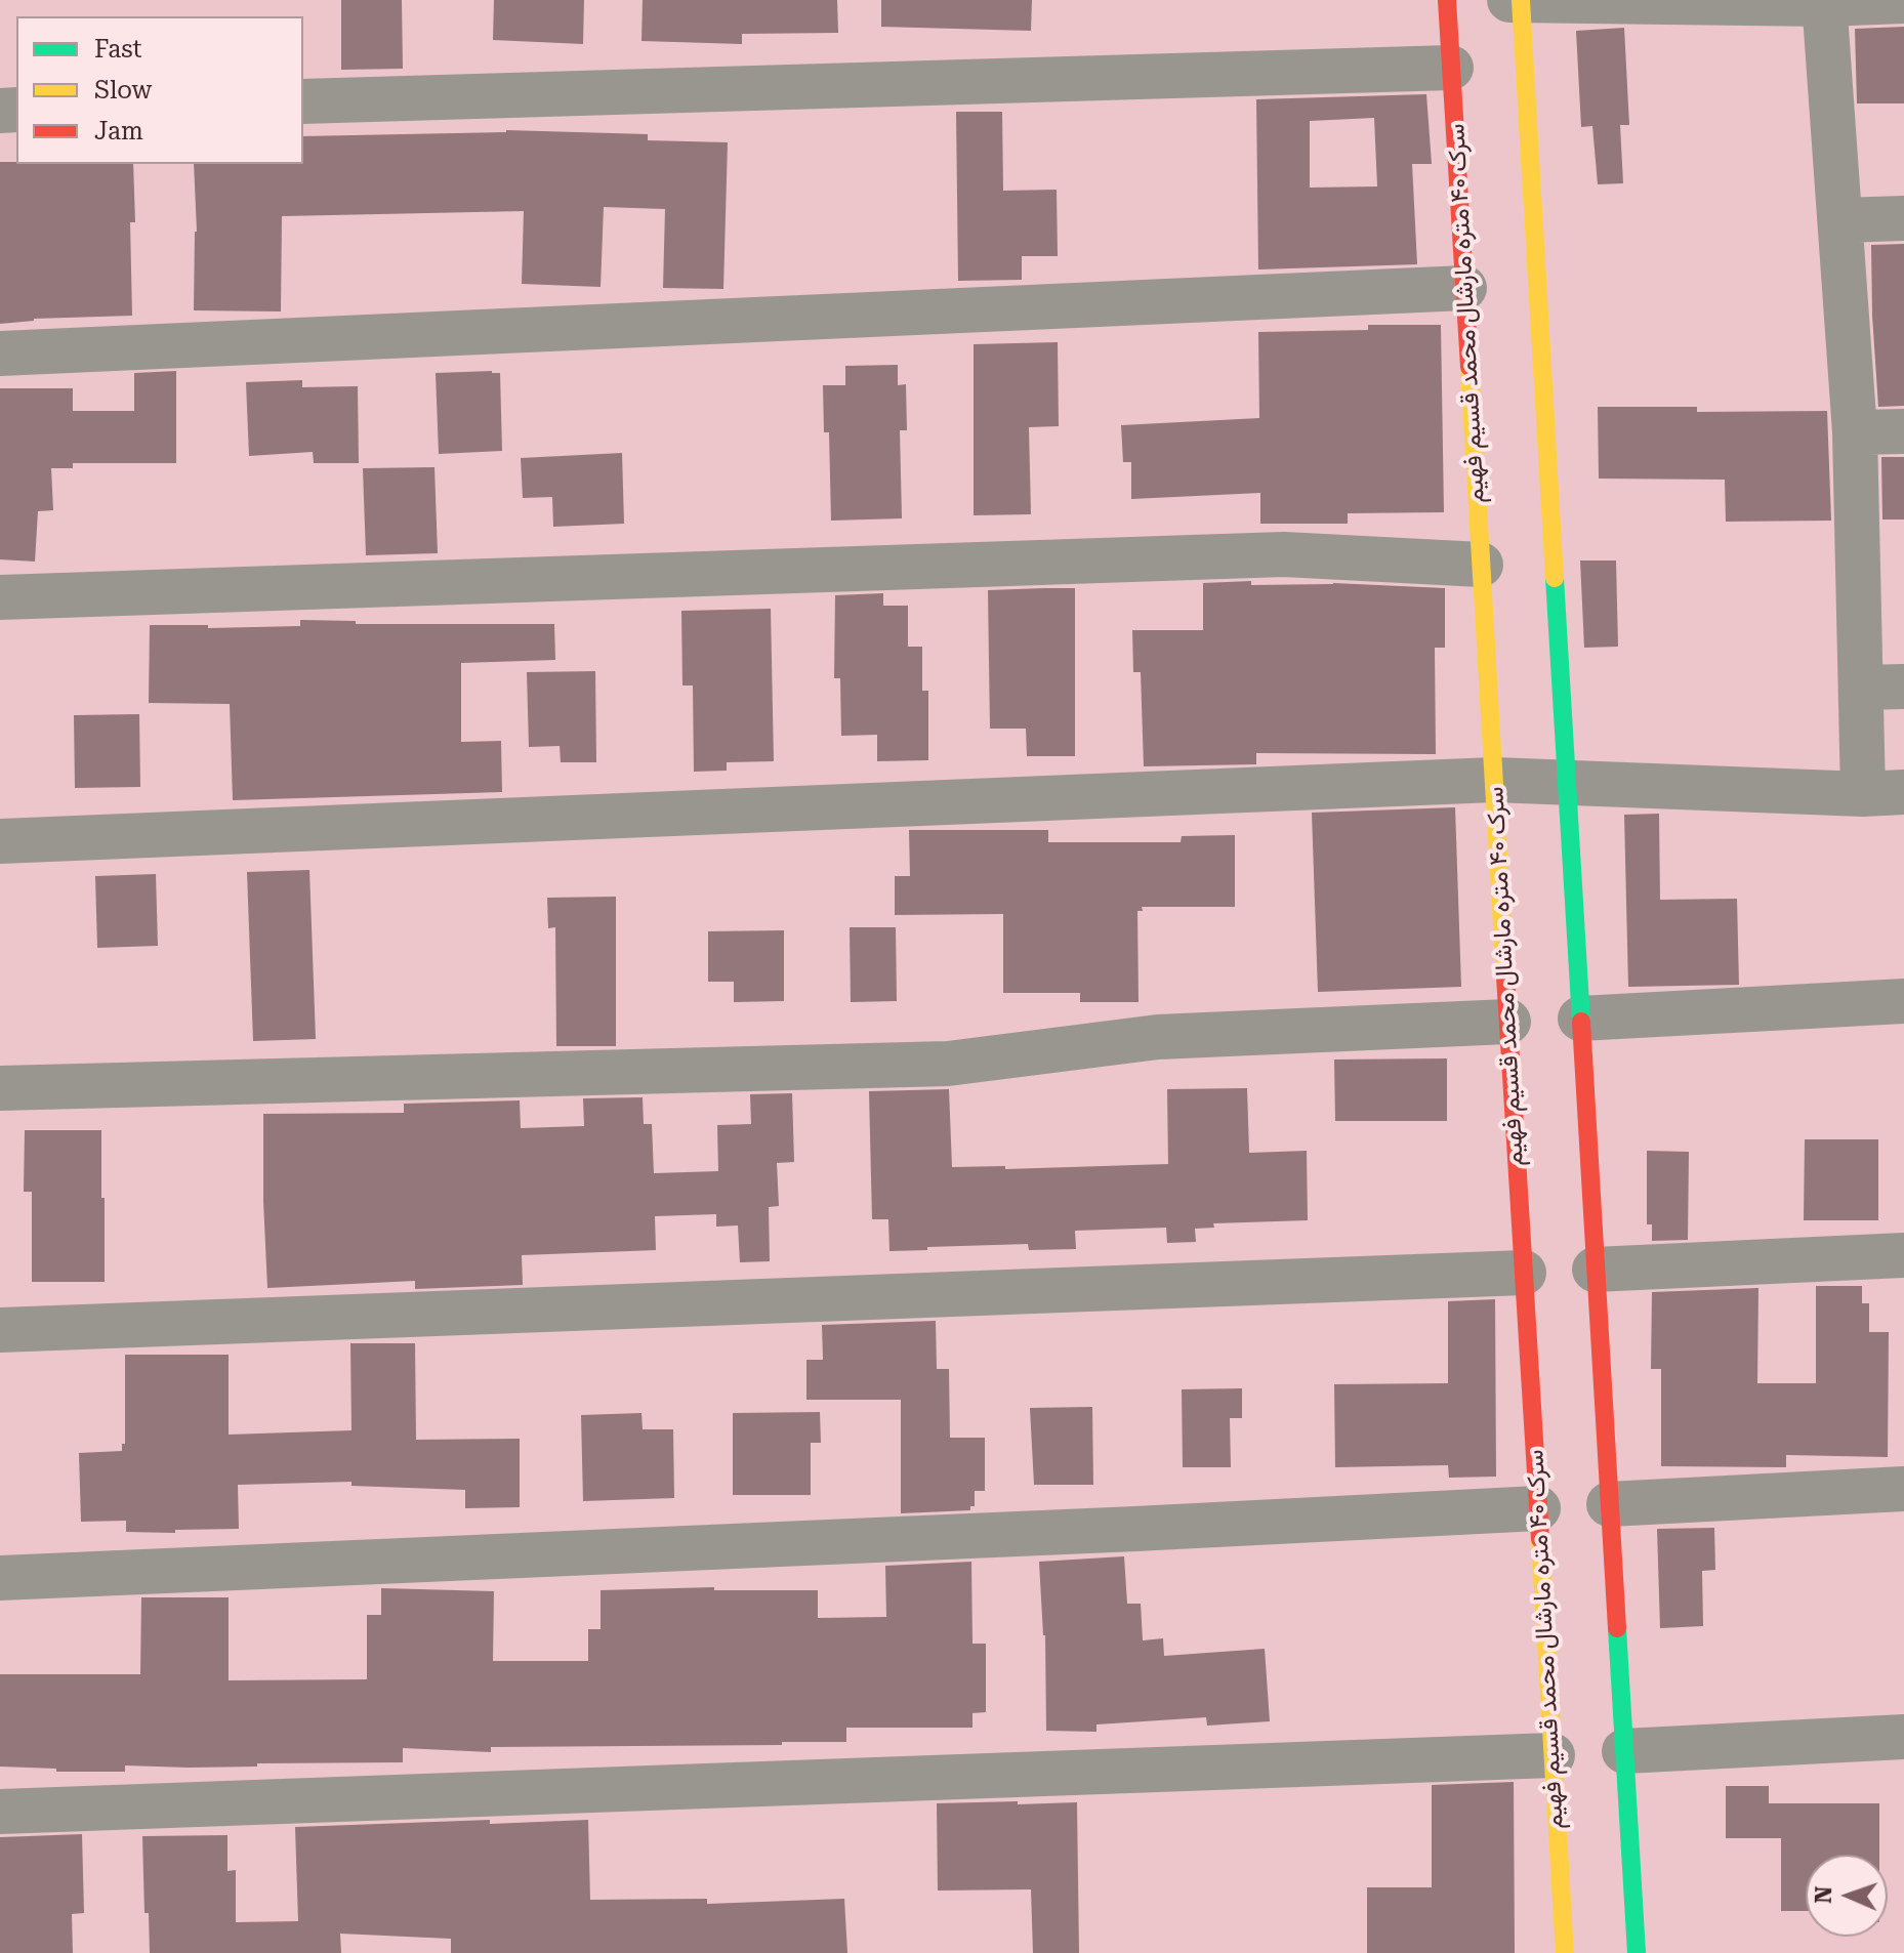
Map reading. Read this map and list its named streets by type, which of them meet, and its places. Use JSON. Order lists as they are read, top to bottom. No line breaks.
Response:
{"streets":{"street":["سرک ۴۰ متره مارشال محمد قسیم فهیم"]},"legend":["Fast","Slow","Jam"],"north":"left"}
